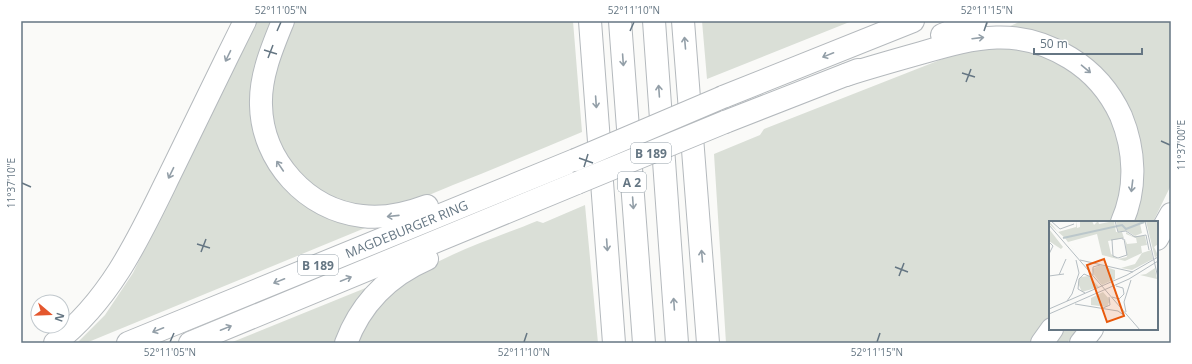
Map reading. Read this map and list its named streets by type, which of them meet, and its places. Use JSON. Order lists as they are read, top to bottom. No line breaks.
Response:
{"streets":{"highway":["B 189","A 2","MAGDEBURGER RING"]},"crossings":[["B 189","MAGDEBURGER RING"]],"scale_bar":"50 m","north":"right","coordinates":["52°11'05\"N","52°11'10\"N","52°11'15\"N","11°37'00\"E","11°37'10\"E"]}
